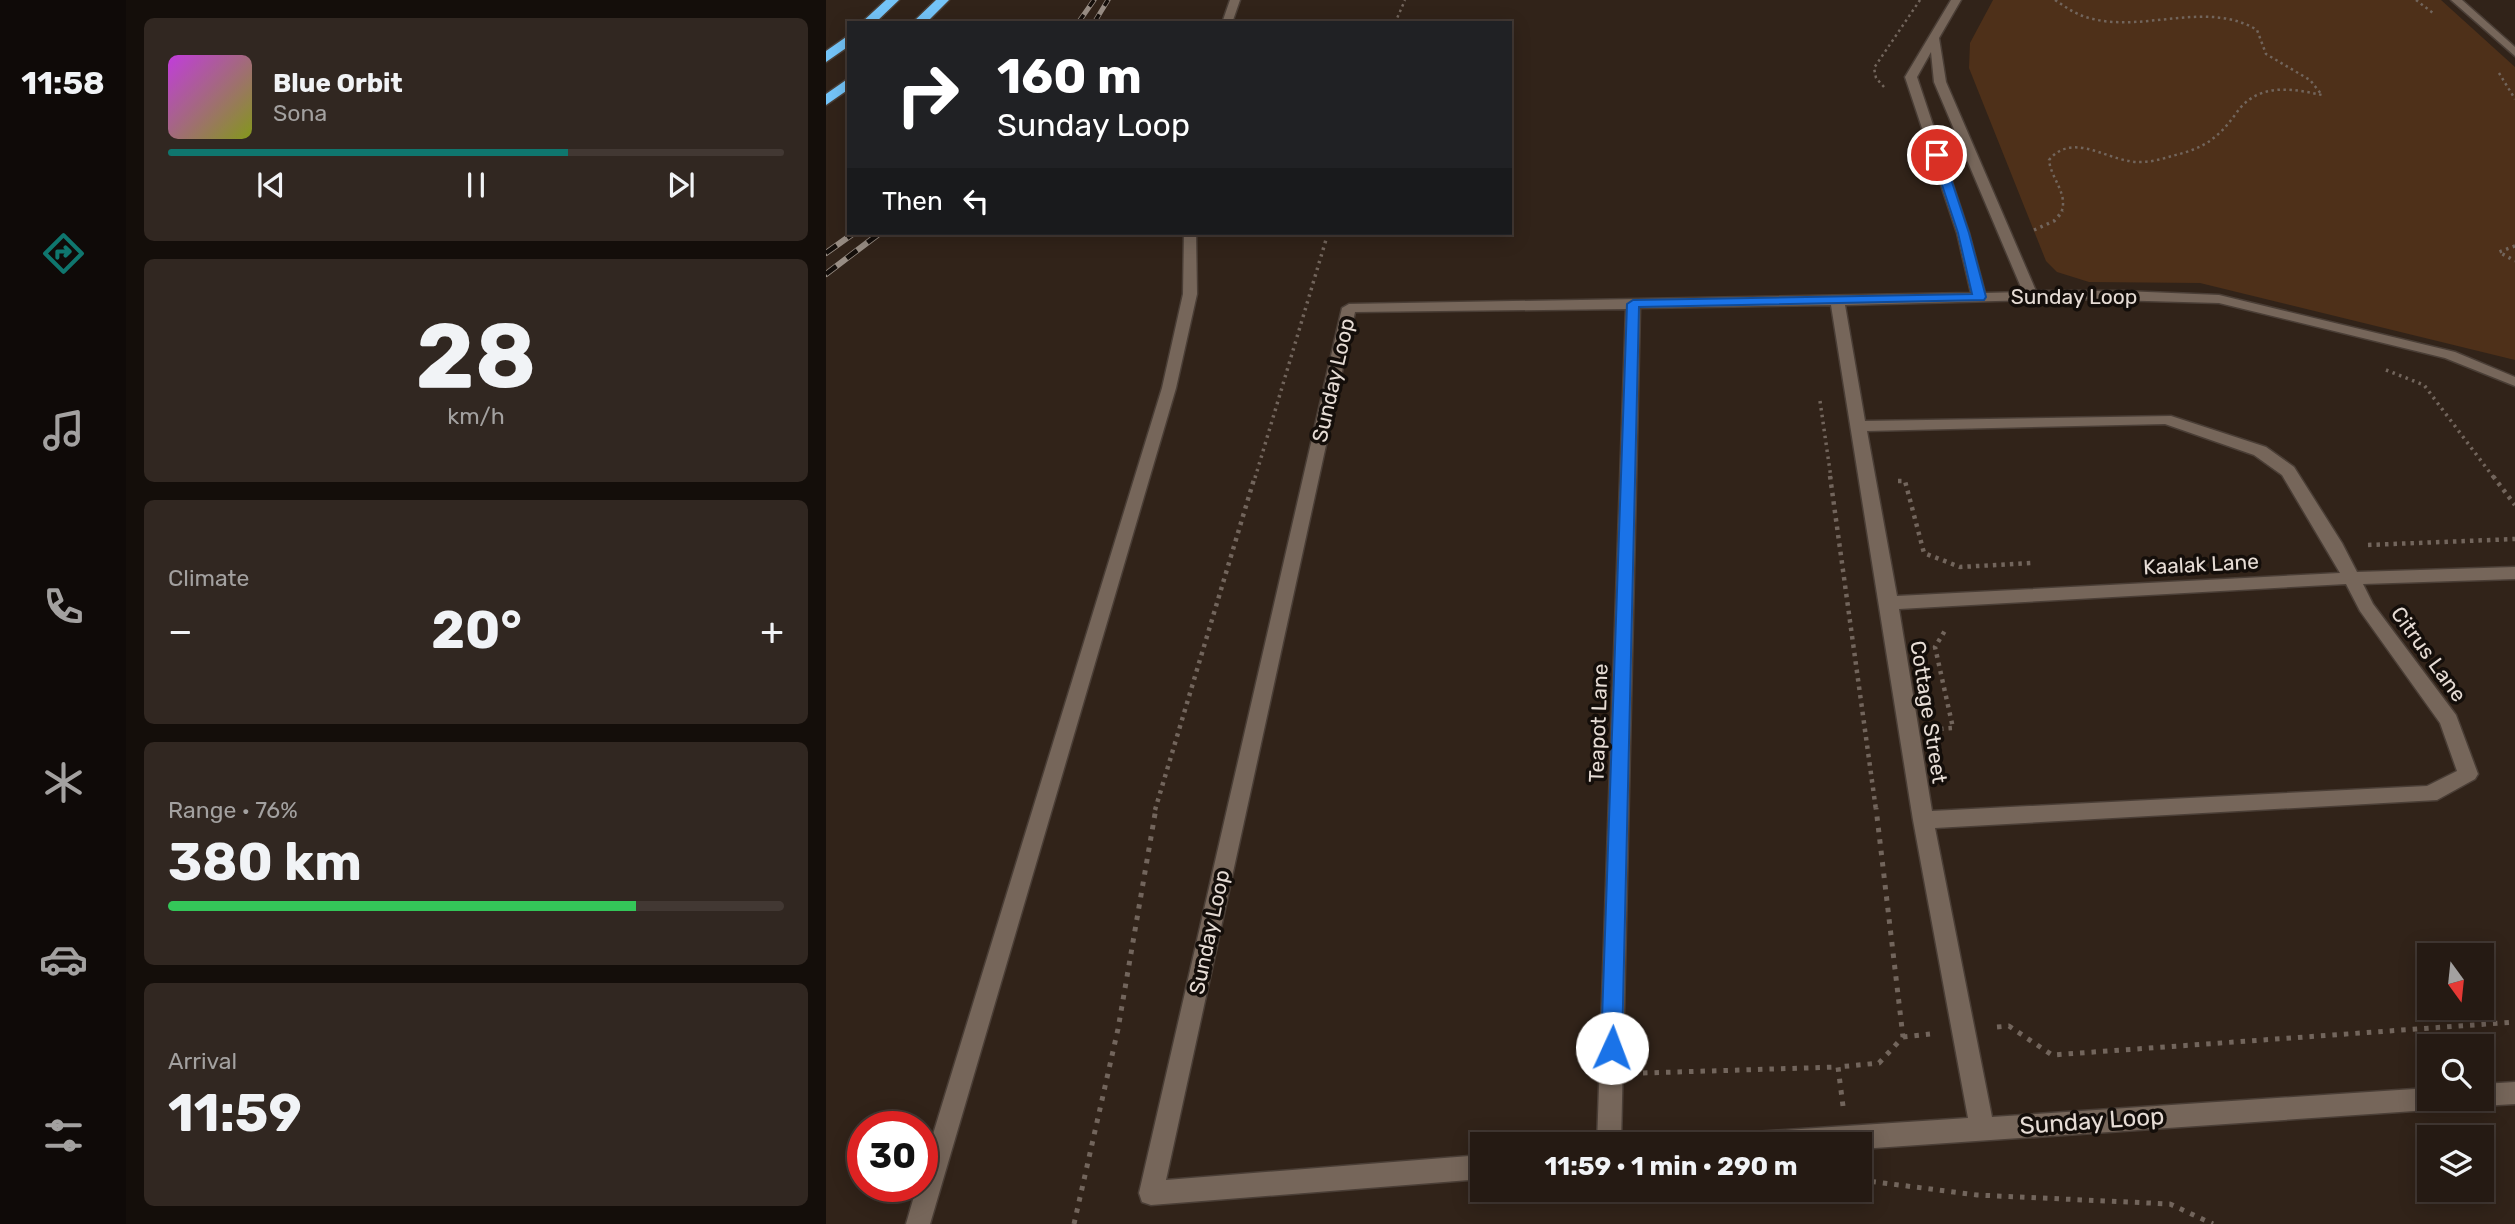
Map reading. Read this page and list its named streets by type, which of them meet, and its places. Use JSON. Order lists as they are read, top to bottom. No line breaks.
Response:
{"streets":{"street":["Sunday Loop","Kaalak Lane","Citrus Lane","Cottage Street","Teapot Lane"]},"crossings":[["Sunday Loop","Cottage Street"],["Sunday Loop","Teapot Lane"],["Kaalak Lane","Citrus Lane"],["Kaalak Lane","Cottage Street"],["Citrus Lane","Cottage Street"]],"north":"bottom","page":{"tabs":"11:58","turn":["160 m","Sunday Loop"],"song":["Blue Orbit","Sona"],"then":"Then","tile":[["28","km/h"],"Climate",["Range · 76%","380 km"],["Arrival","11:59"]],"heat":["−","20°","+"],"limit":"30","trip":"11:59 · 1 min · 290 m"}}
